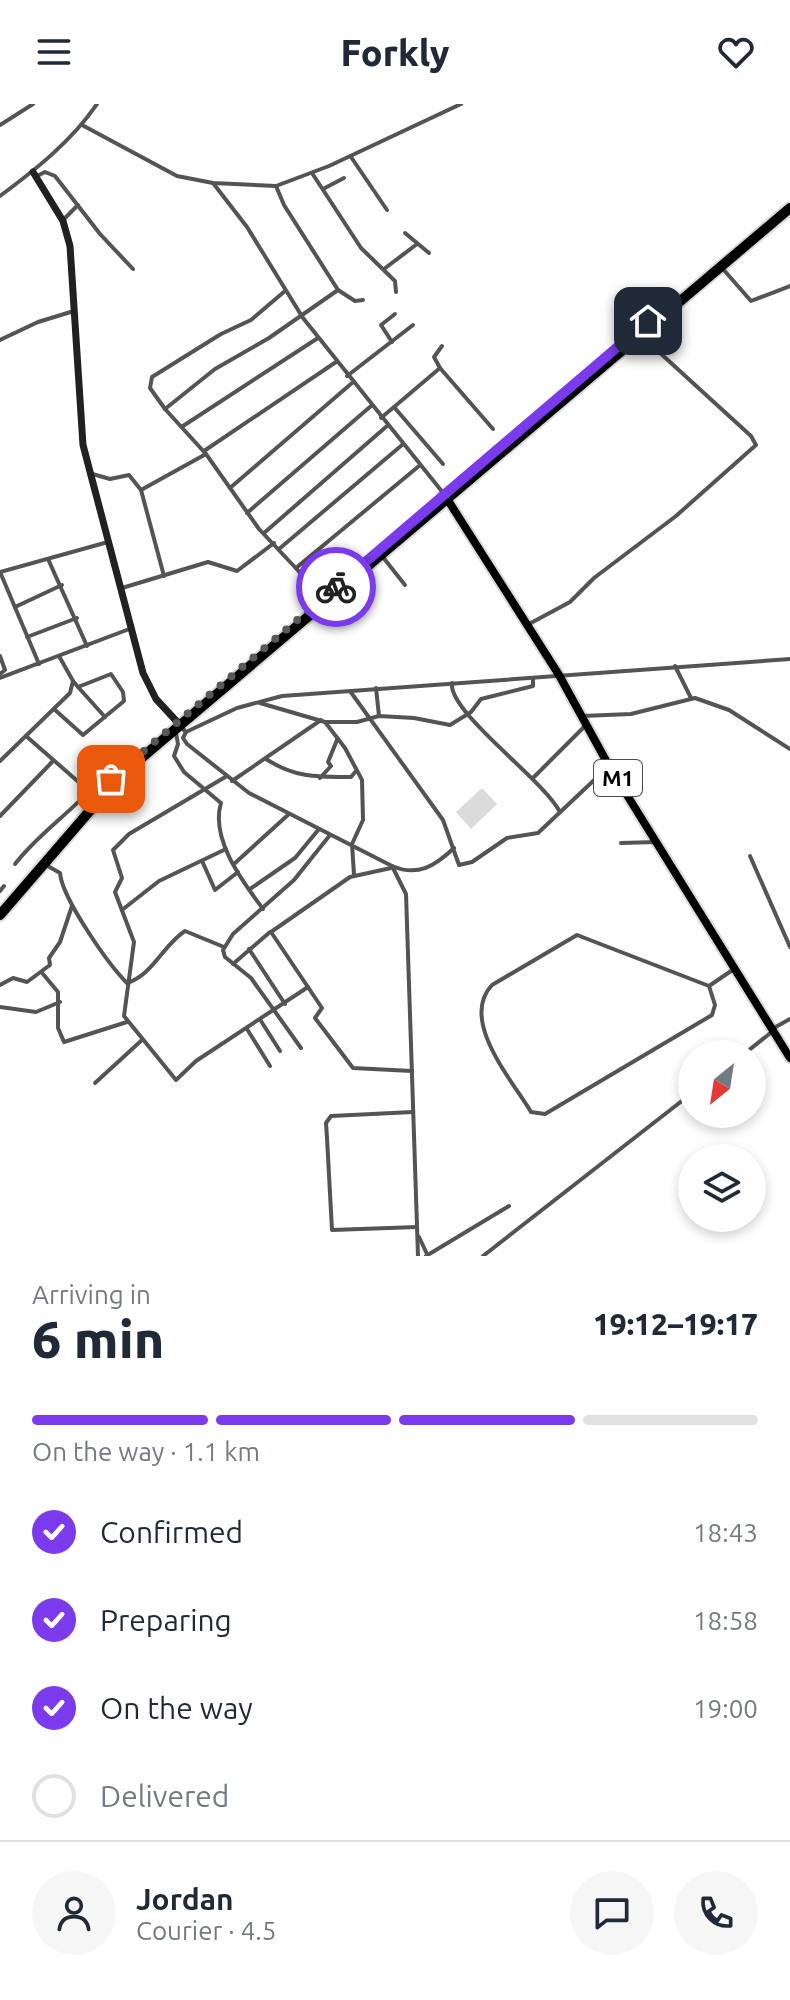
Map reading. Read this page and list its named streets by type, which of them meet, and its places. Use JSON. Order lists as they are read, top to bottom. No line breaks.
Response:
{"streets":{"main road":["M1"]},"north":"bottom left","page":{"header":"Forkly","heading":["6 min","Arriving in","19:12–19:17"],"panel":["Jordan","Courier · 4.5"],"bar":"On the way · 1.1 km","list":[["Confirmed","18:43"],["Preparing","18:58"],["On the way","19:00"],"Delivered"]}}
